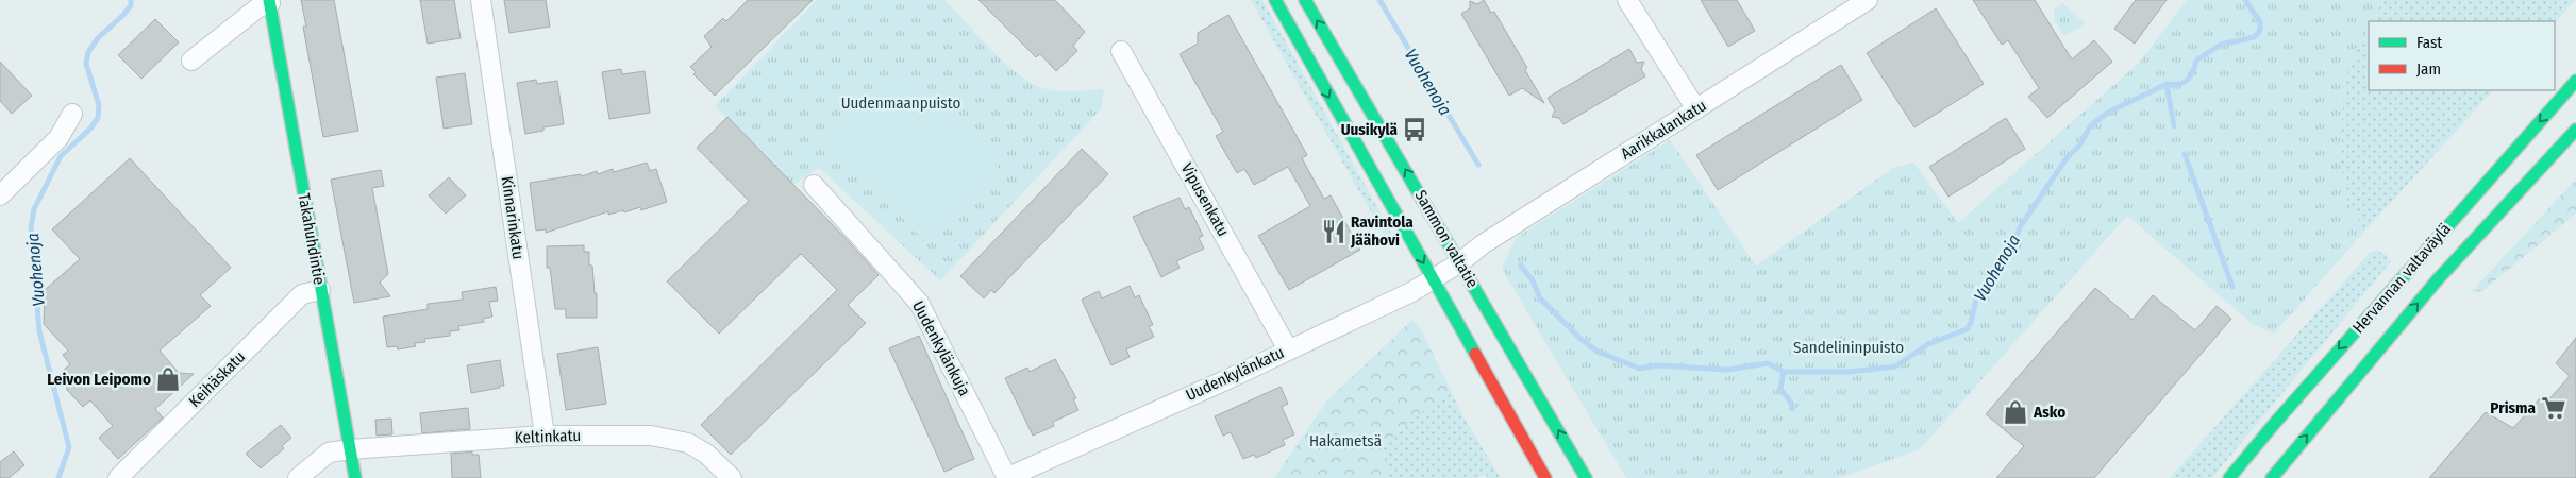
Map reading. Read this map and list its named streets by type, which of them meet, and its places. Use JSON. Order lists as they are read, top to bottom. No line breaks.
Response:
{"streets":{"main road":["Takahuhdintie","Sammon valtatie","Hervannan valtaväylä"],"street":["Aarikkalankatu","Vipusenkatu","Kinnarinkatu","Uudenkylänkuja","Uudenkylänkatu","Keihäskatu","Keltinkatu"]},"crossings":[["Aarikkalankatu","Sammon valtatie"],["Aarikkalankatu","Uudenkylänkatu"],["Vipusenkatu","Uudenkylänkatu"],["Kinnarinkatu","Keltinkatu"],["Takahuhdintie","Keihäskatu"],["Takahuhdintie","Keltinkatu"],["Sammon valtatie","Uudenkylänkatu"],["Uudenkylänkuja","Uudenkylänkatu"]],"water":["Vuohenoja"],"parks":["Uudenmaanpuisto","Sandelininpuisto","Hakametsä"],"places":{"bus stop":["Uusikylä"],"restaurant":["Ravintola Jäähovi"],"shop":["Leivon Leipomo","Asko"],"supermarket":["Prisma"]},"legend":["Fast","Jam"]}
